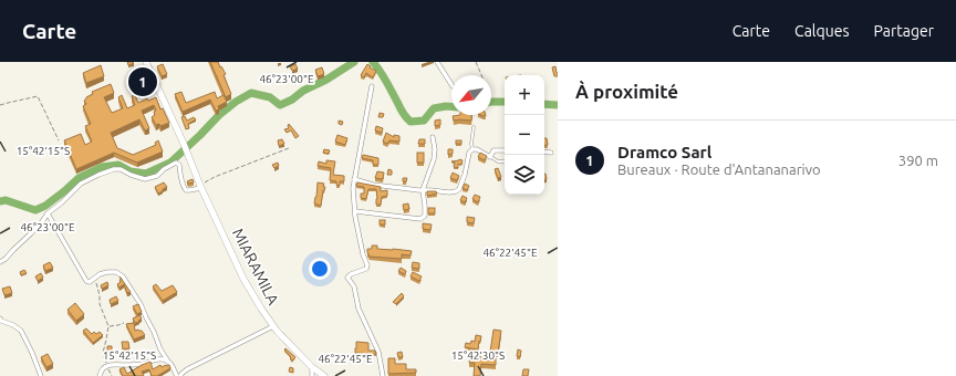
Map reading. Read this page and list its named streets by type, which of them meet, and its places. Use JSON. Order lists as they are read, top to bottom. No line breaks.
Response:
{"streets":{"main road":["MIARAMILA"]},"north":"bottom left","page":{"header":"Carte","nav":["Carte","Calques","Partager"],"heading":"À proximité","pins":"1","map_buttons":["+","−"],"list":[{"mark":"1","name":"Dramco Sarl","note":"Bureaux · Route d'Antananarivo","value":"390 m"}]},"coordinates":["46°23'00\"E","15°42'15\"S","46°22'45\"E","15°42'30\"S"]}
